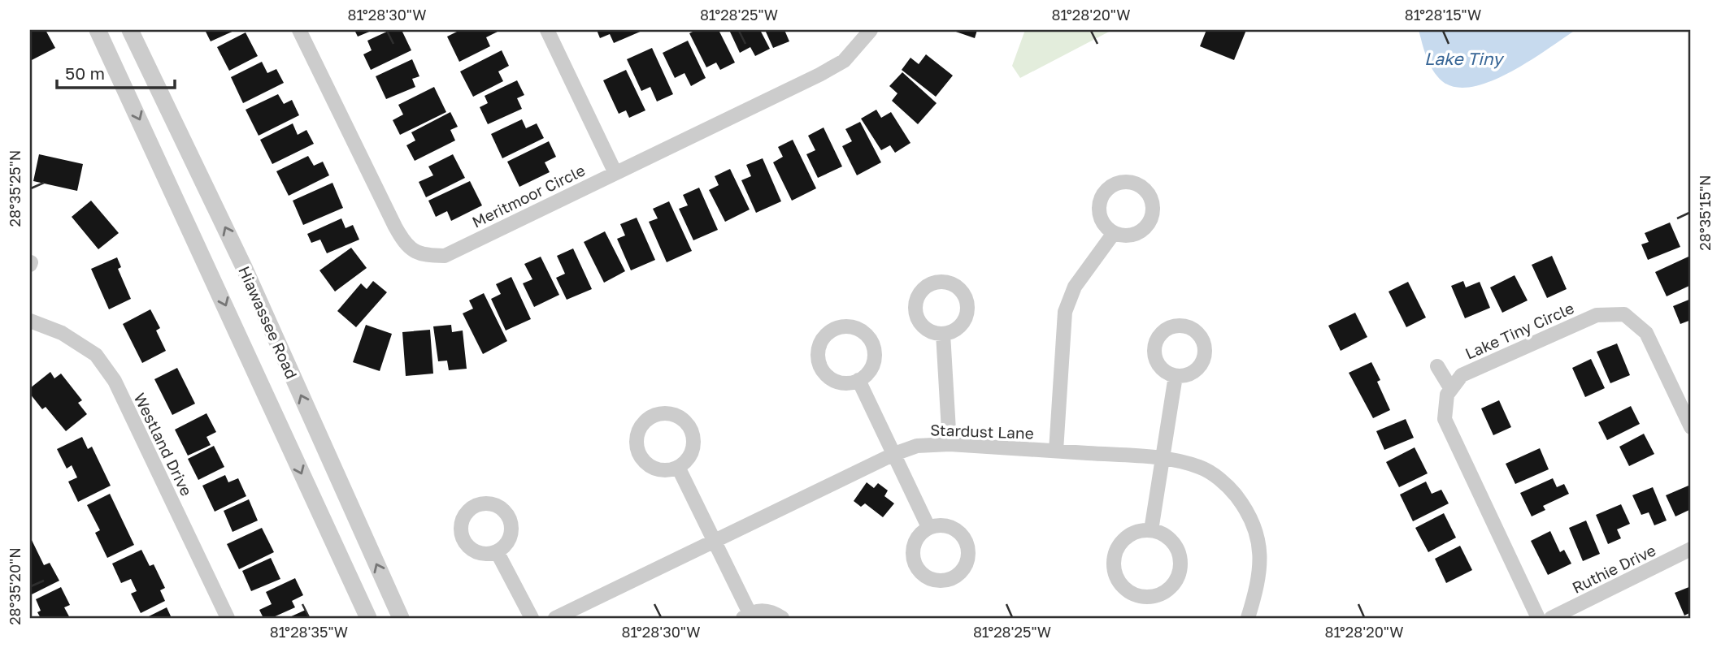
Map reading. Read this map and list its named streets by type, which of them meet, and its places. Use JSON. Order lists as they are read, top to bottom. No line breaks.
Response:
{"streets":{"street":["Meritmoor Circle","Hiawassee Road","Lake Tiny Circle","Stardust Lane","Westland Drive","Ruthie Drive"]},"water":["Lake Tiny"],"scale_bar":"50 m","coordinates":["81°28'30\"W","81°28'25\"W","81°28'20\"W","81°28'15\"W","28°35'25\"N","28°35'15\"N","28°35'20\"N","81°28'35\"W"]}
